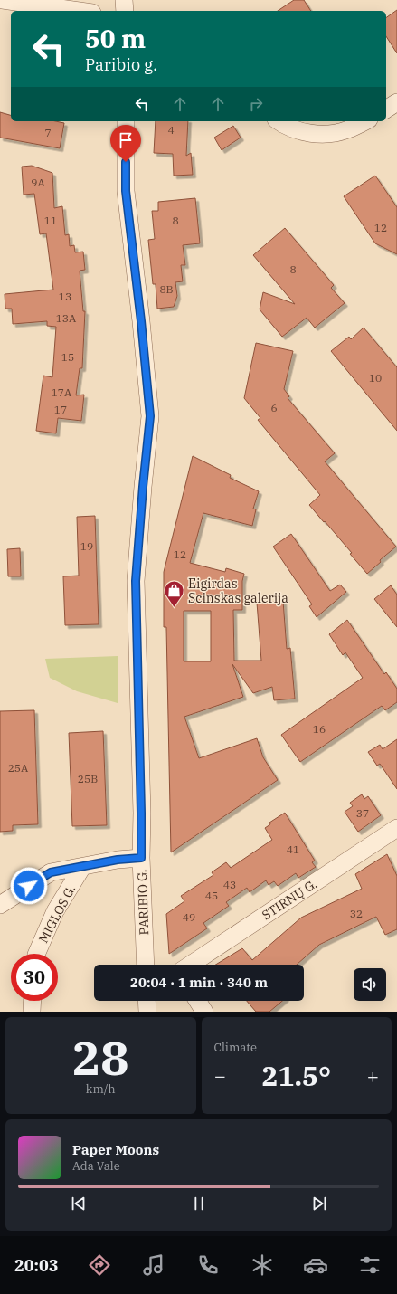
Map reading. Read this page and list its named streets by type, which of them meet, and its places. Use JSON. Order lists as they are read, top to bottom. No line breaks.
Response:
{"streets":{"street":["STIRNŲ G.","PARIBIO G.","MIGLOS G."]},"crossings":[["PARIBIO G.","MIGLOS G."]],"places":{"shop":["Eigirdas Scinskas galerija"]},"house_numbers":["4","7","9A","11","8","12","8","8B","13","13A","15","10","17A","6","17","19","12","16","25A","25B","37","41","43","45","32","49"],"page":{"turn":["50 m","Paribio g."],"limit":"30","trip":"20:04 · 1 min · 340 m","tile":[["28","km/h"],"Climate"],"heat":["−","21.5°","+"],"song":["Paper Moons","Ada Vale"],"tabs":"20:03"}}
